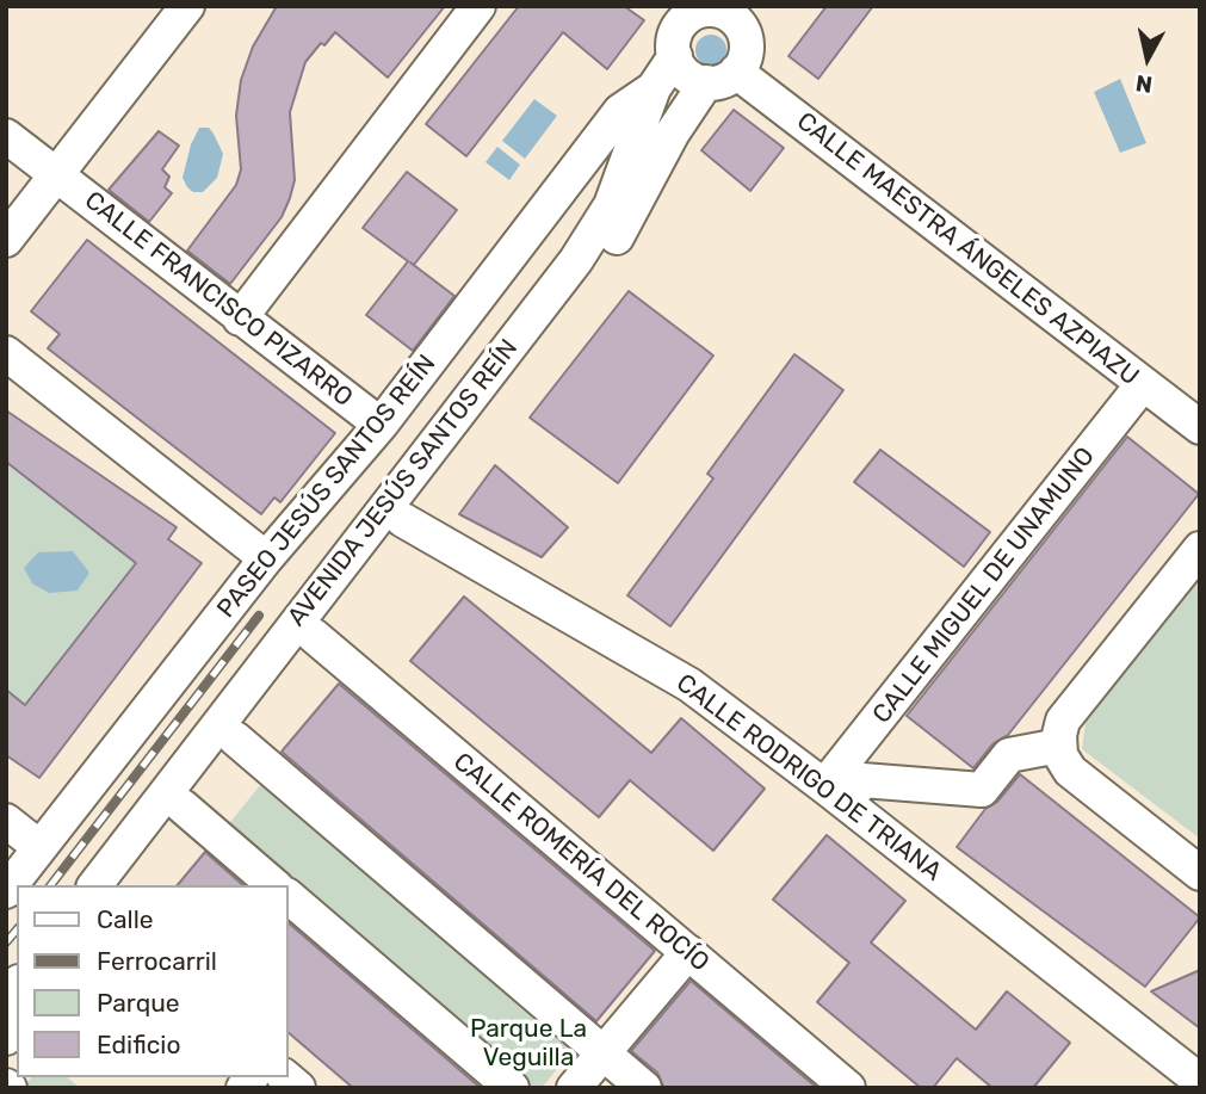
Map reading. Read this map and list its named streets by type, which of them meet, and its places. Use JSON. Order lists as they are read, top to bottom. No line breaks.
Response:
{"streets":{"street":["CALLE MAESTRA ÁNGELES AZPIAZU","CALLE FRANCISCO PIZARRO","AVENIDA JESÚS SANTOS REÍN","PASEO JESÚS SANTOS REÍN","CALLE MIGUEL DE UNAMUNO","CALLE RODRIGO DE TRIANA","CALLE ROMERÍA DEL ROCÍO"]},"crossings":[["CALLE MAESTRA ÁNGELES AZPIAZU","AVENIDA JESÚS SANTOS REÍN"],["CALLE MAESTRA ÁNGELES AZPIAZU","CALLE MIGUEL DE UNAMUNO"],["CALLE FRANCISCO PIZARRO","PASEO JESÚS SANTOS REÍN"],["AVENIDA JESÚS SANTOS REÍN","PASEO JESÚS SANTOS REÍN"],["AVENIDA JESÚS SANTOS REÍN","CALLE RODRIGO DE TRIANA"],["AVENIDA JESÚS SANTOS REÍN","CALLE ROMERÍA DEL ROCÍO"],["CALLE MIGUEL DE UNAMUNO","CALLE RODRIGO DE TRIANA"]],"parks":["Parque La Veguilla"],"legend":["Calle","Ferrocarril","Parque","Edificio"],"north":"bottom"}
